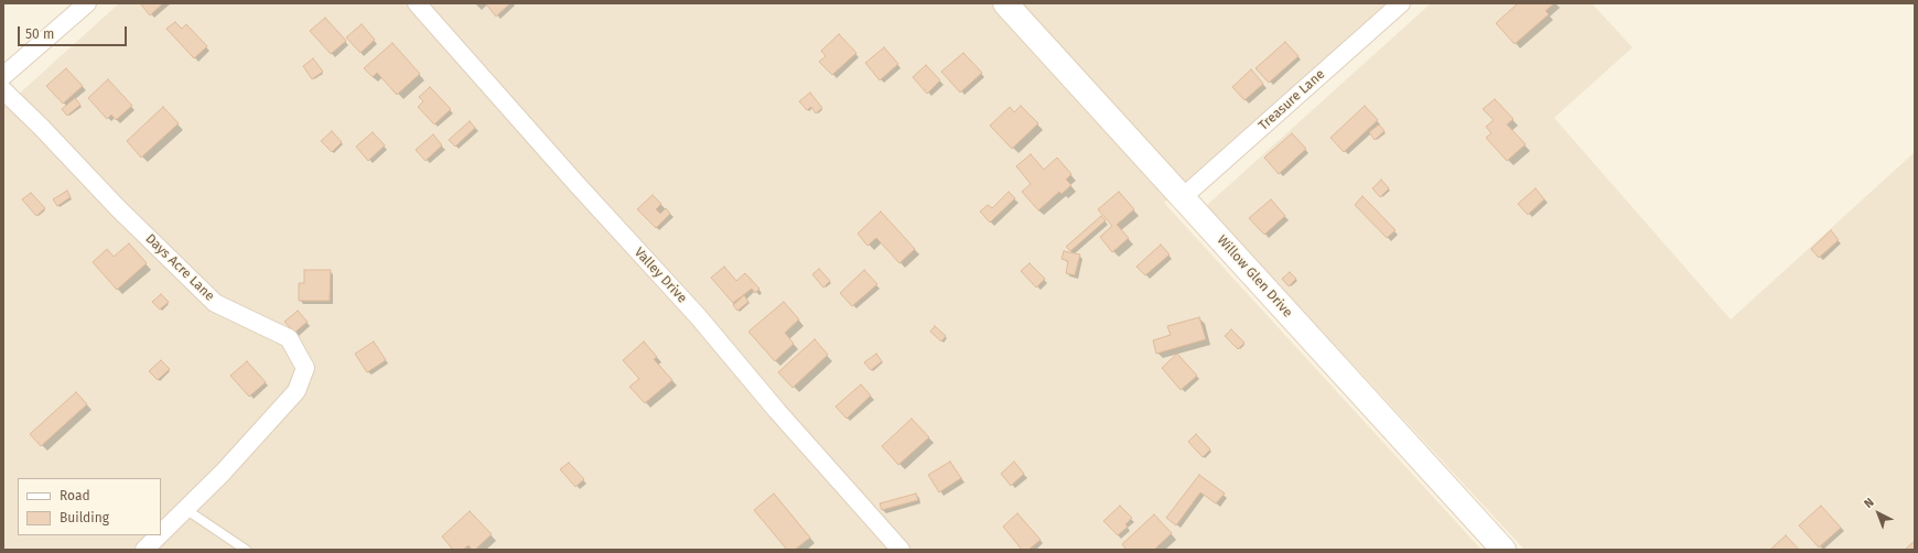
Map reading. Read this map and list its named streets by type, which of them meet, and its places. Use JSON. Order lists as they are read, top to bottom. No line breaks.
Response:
{"streets":{"main road":["Willow Glen Drive"],"street":["Treasure Lane","Days Acre Lane","Valley Drive"]},"crossings":[["Treasure Lane","Willow Glen Drive"]],"legend":["Road","Building"],"scale_bar":"50 m","north":"top left"}
